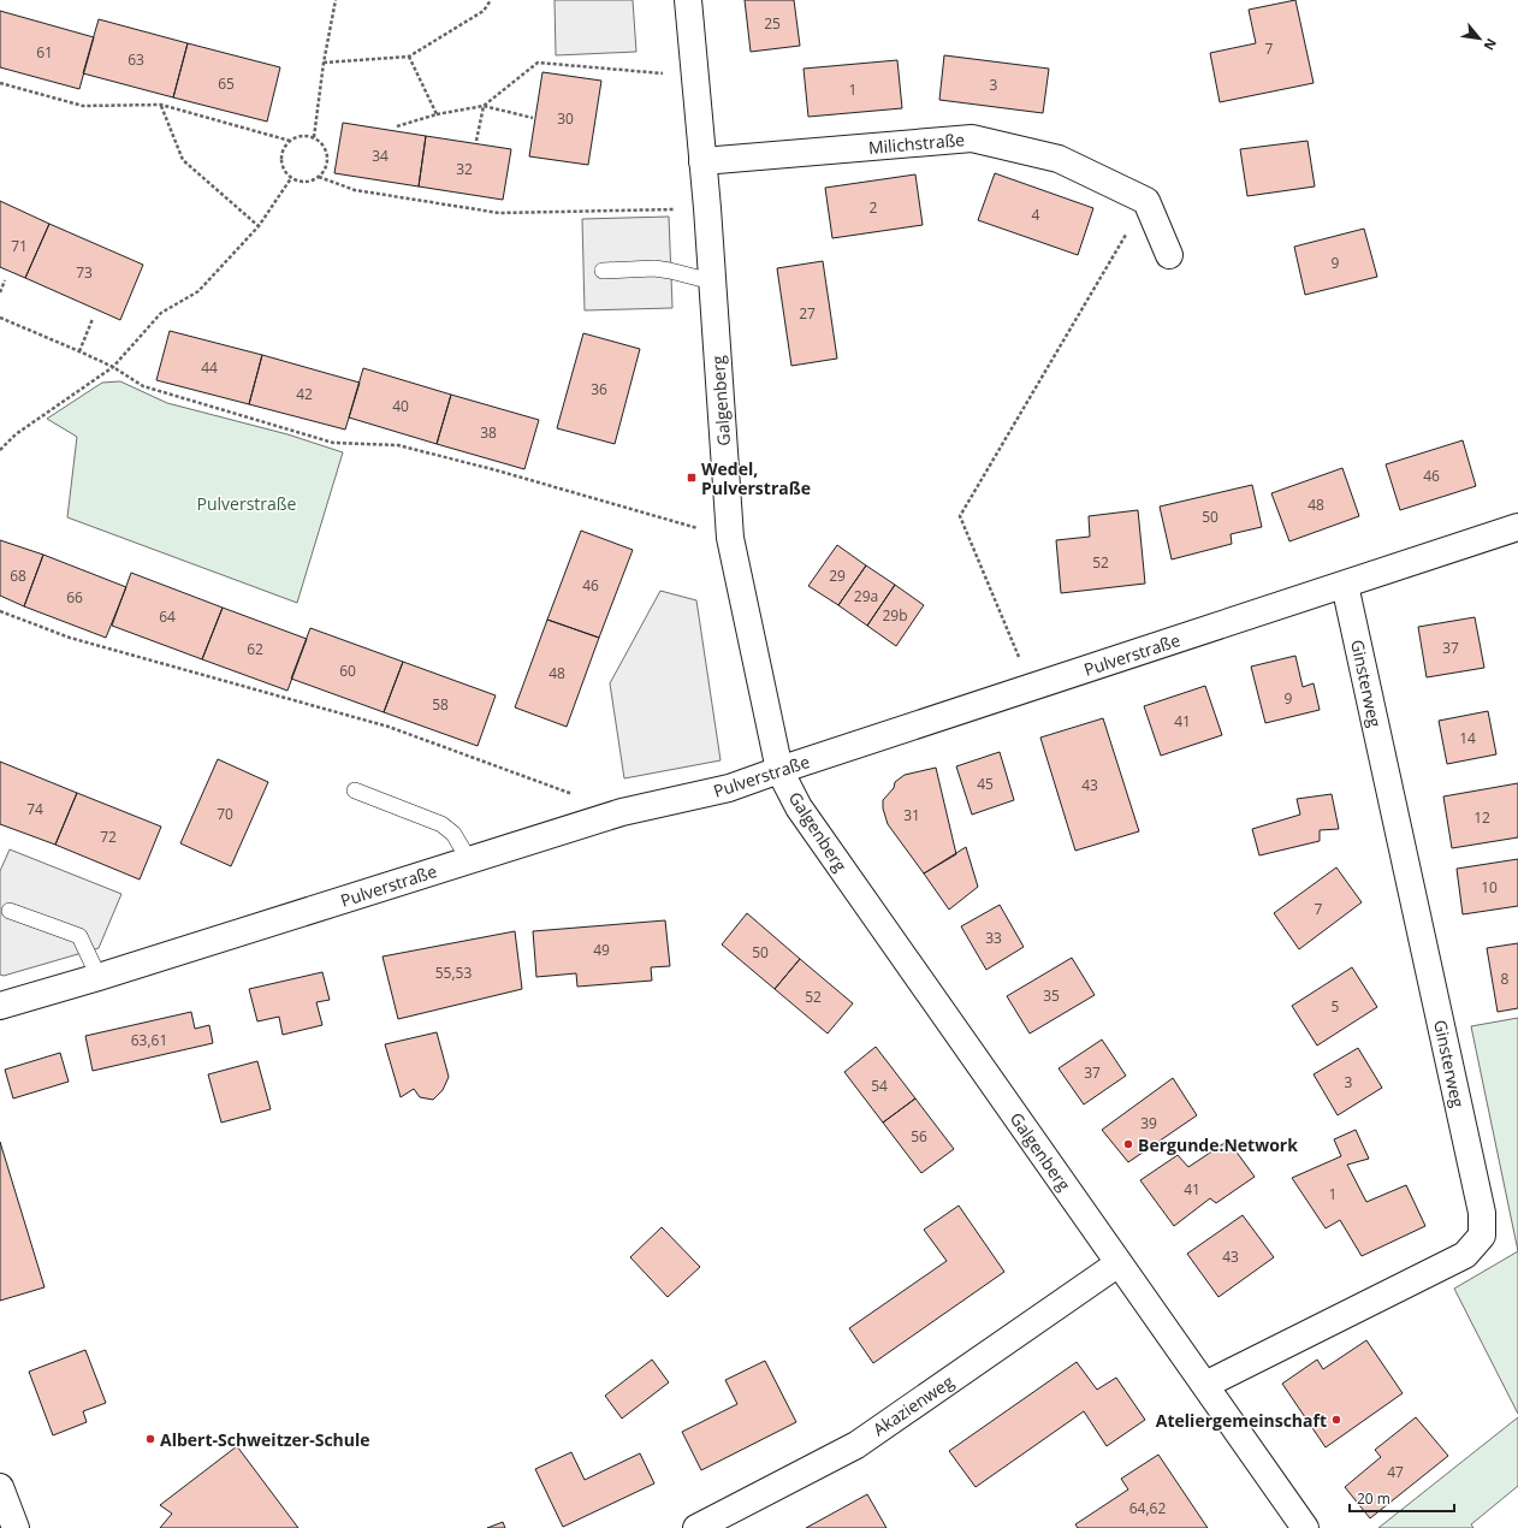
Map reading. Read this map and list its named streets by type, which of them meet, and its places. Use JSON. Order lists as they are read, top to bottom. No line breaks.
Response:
{"streets":{"street":["Milichstraße","Galgenberg","Pulverstraße","Ginsterweg","Akazienweg"]},"crossings":[["Milichstraße","Galgenberg"],["Galgenberg","Pulverstraße"],["Galgenberg","Ginsterweg"],["Galgenberg","Akazienweg"],["Pulverstraße","Ginsterweg"]],"parks":["Pulverstraße"],"places":{"transit":["Wedel, Pulverstraße"],"other":["Bergunde.Network","Ateliergemeinschaft","Albert-Schweitzer-Schule"]},"house_numbers":["25","7","61","63","65","3","1","30","34","32","2","4","71","9","73","27","44","36","42","40","38","46","48","50","52","68","29","46","29a","66","29b","64","37","62","60","48","9","58","41","14","45","43","74","70","31","12","72","10","7","33","49","50","55,53","8","35","52","5","63,61","37","3","54","39","56","41","1","43","47","64,62"],"scale_bar":"20 m","north":"bottom right"}
